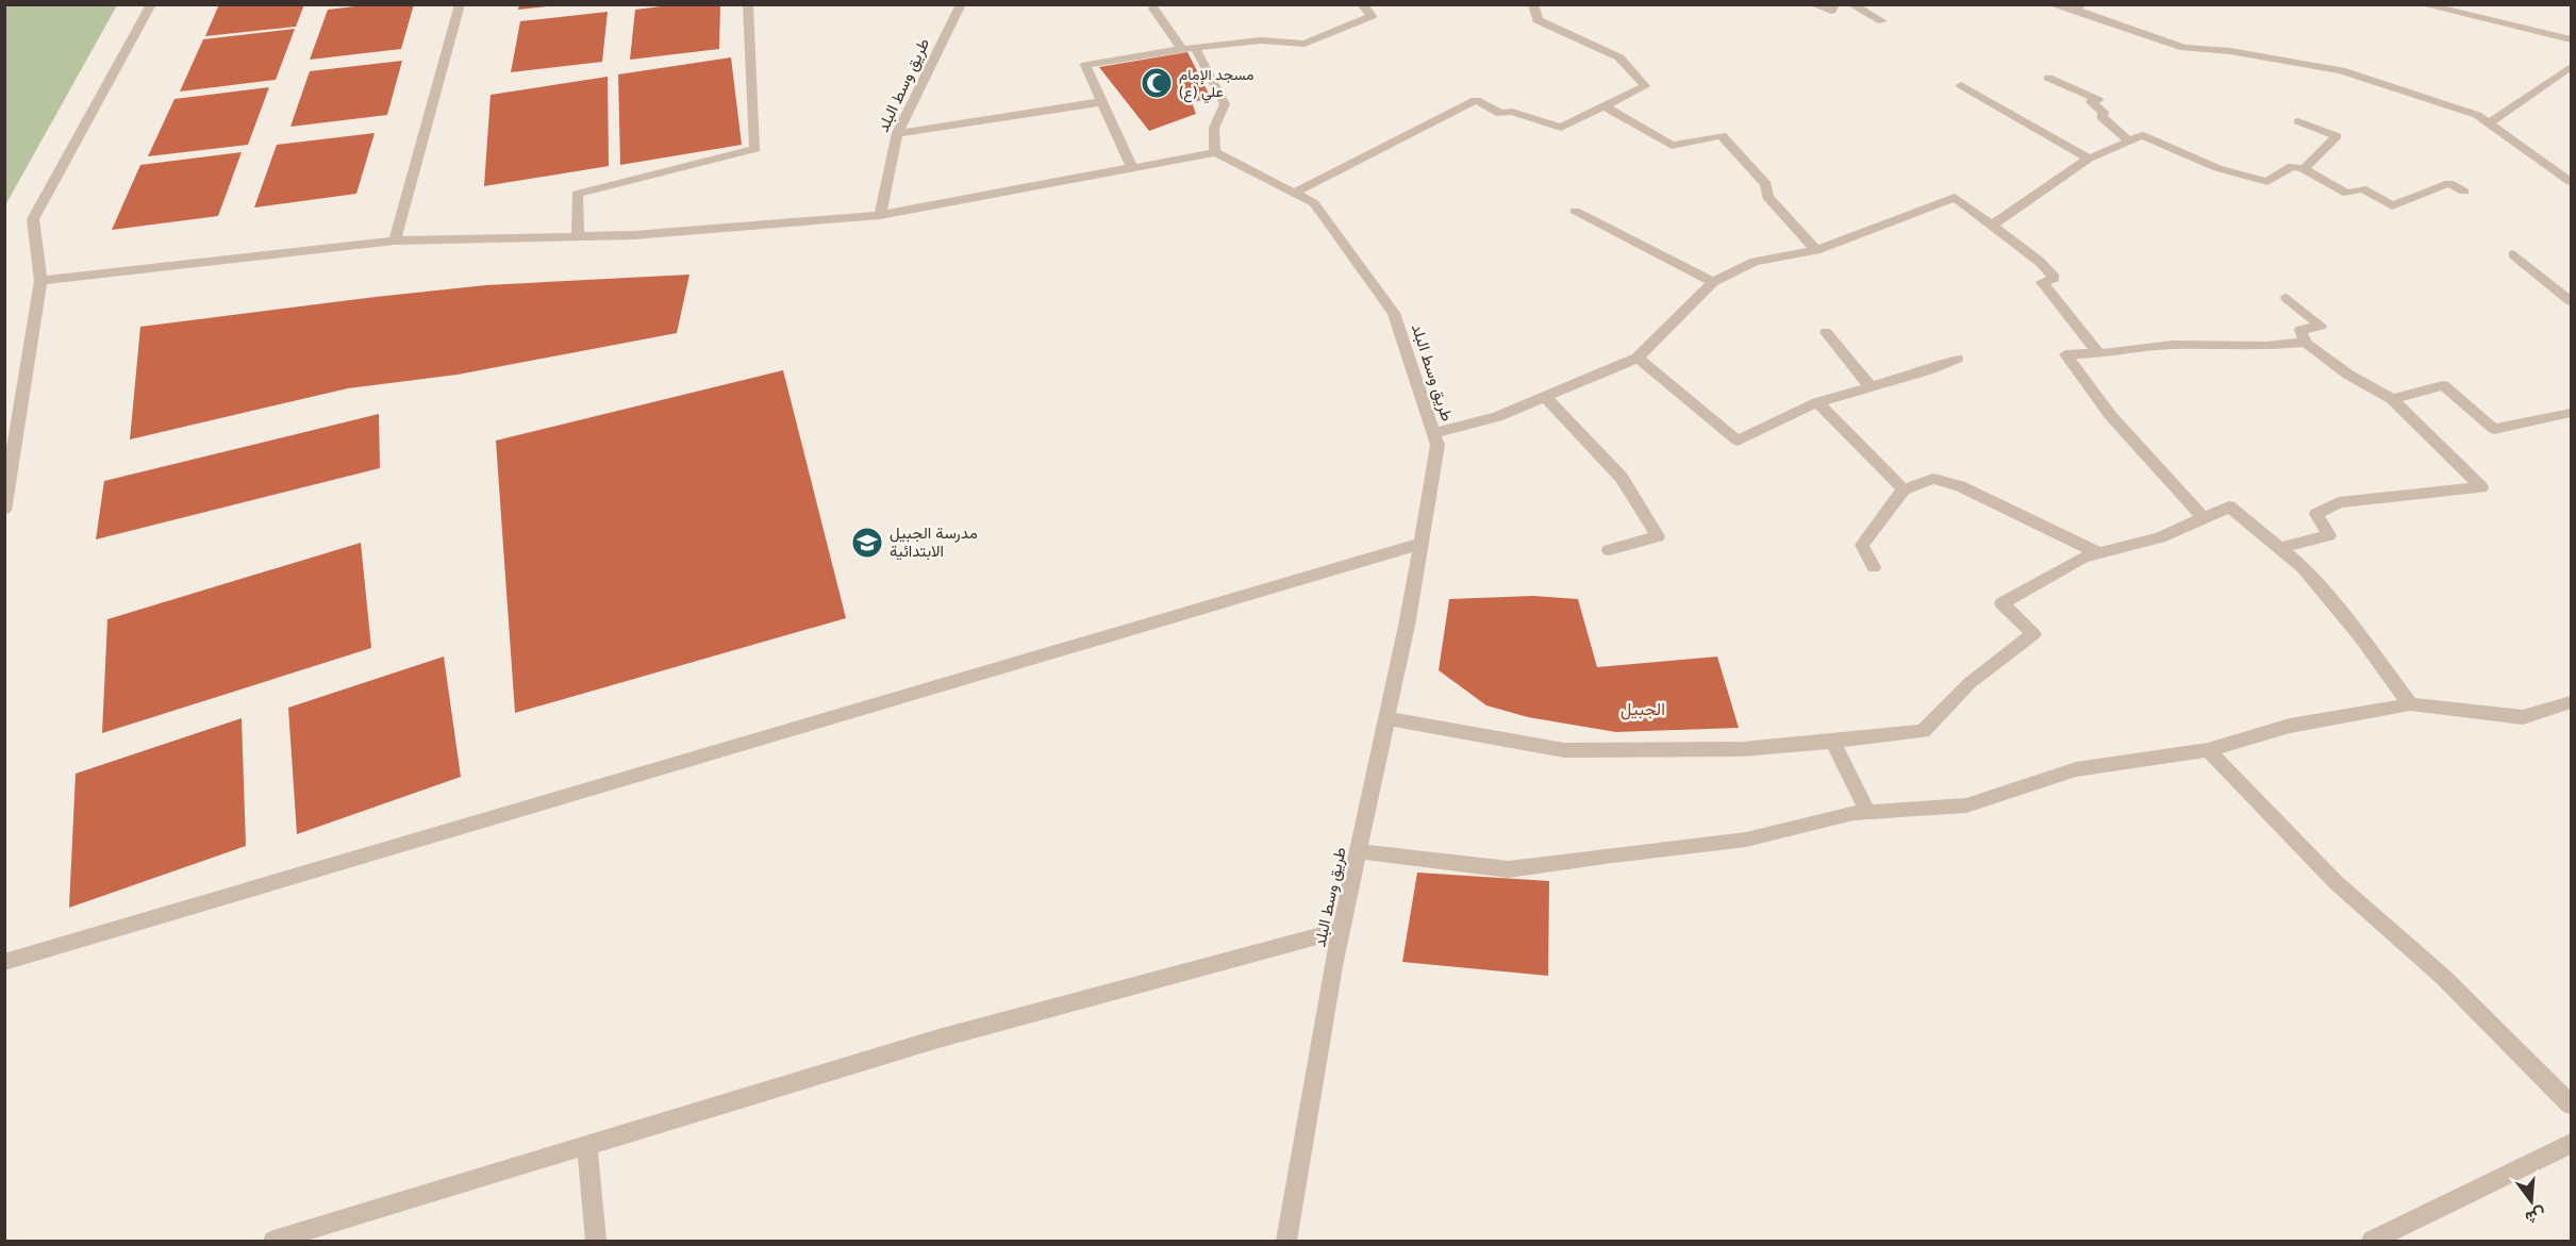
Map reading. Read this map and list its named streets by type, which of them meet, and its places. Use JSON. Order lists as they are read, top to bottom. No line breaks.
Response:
{"streets":{"street":["طريق وسط البلد"]},"districts":["الجبيل"],"places":{"mosque":["مسجد الإمام علي (ع)"],"school or university":["مدرسة الجبيل الابتدائية"]},"north":"bottom"}
